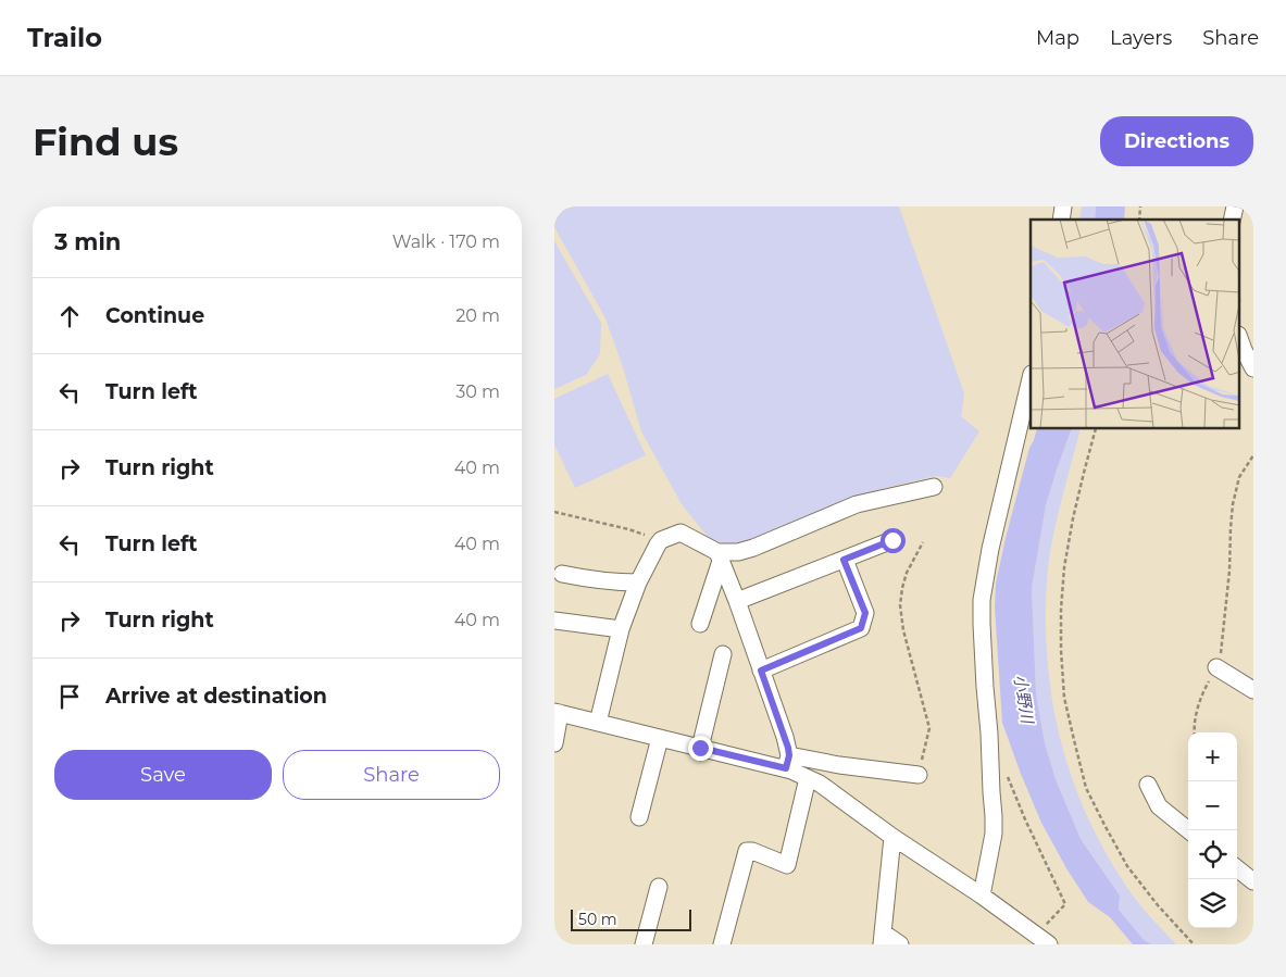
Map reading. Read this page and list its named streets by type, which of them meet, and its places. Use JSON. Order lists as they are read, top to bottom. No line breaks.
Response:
{"water":["小野川"],"scale_bar":"50 m","page":{"header":"Trailo","nav":["Map","Layers","Share"],"buttons":["Directions",["Save","Share"]],"title":"Find us","heading":["3 min","Walk · 170 m"],"list":[["Continue","20 m"],["Turn left","30 m"],["Turn right","40 m"],["Turn left","40 m"],["Turn right","40 m"],"Arrive at destination"],"map_buttons":["+","−"],"scale":"50 m"}}
